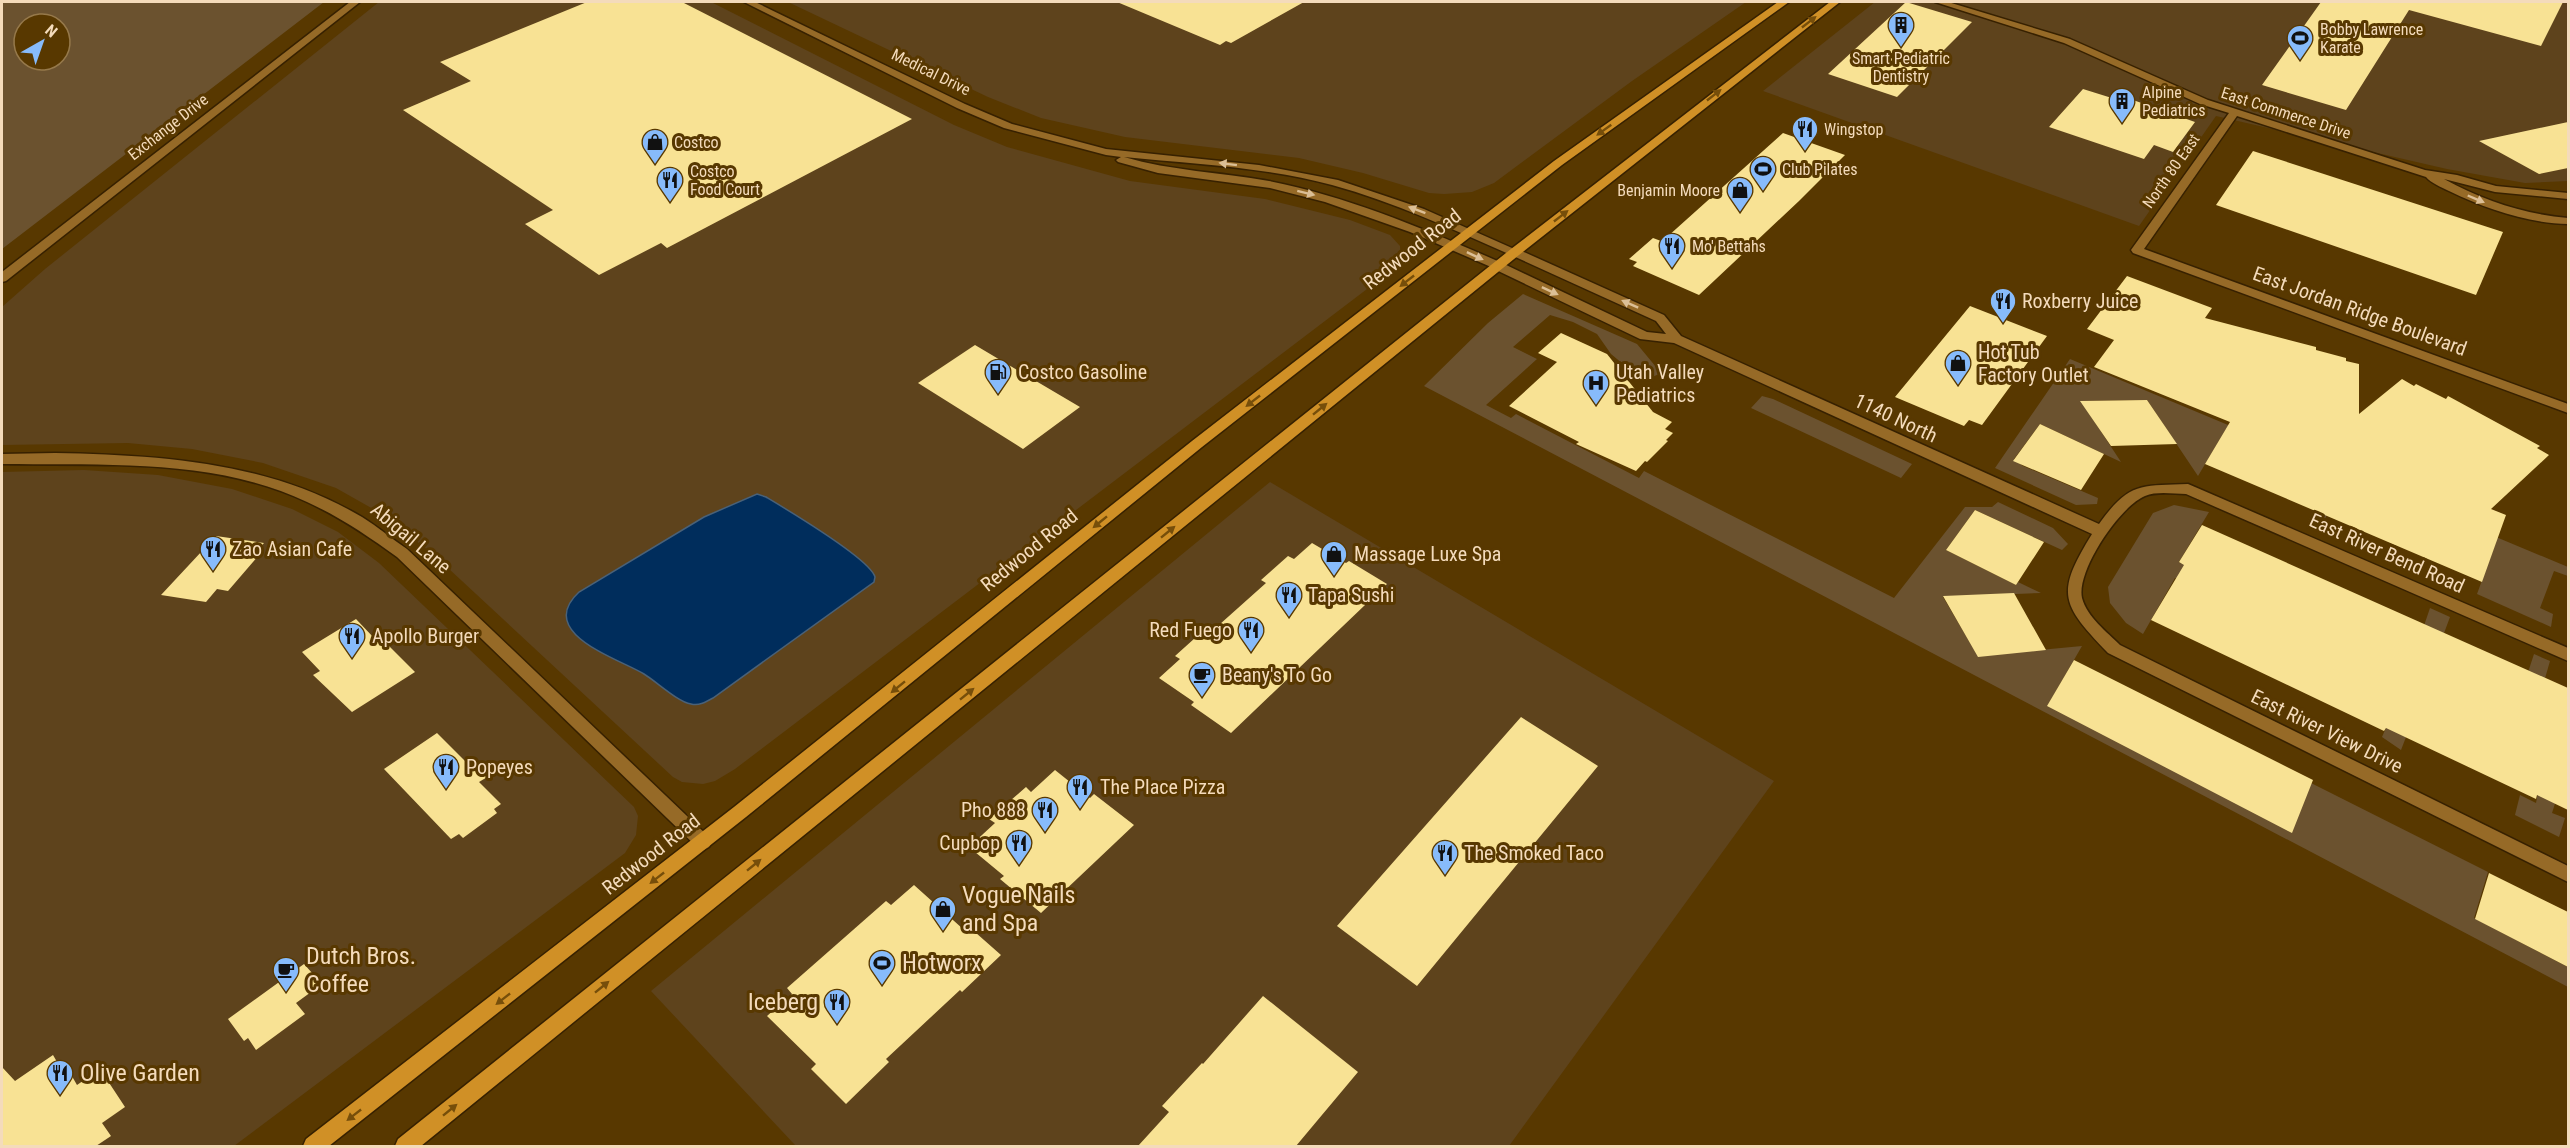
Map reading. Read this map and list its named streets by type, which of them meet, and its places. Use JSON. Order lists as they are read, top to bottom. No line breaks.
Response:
{"streets":{"main road":["Redwood Road"],"street":["Medical Drive","East Commerce Drive","Exchange Drive","North 80 East","East Jordan Ridge Boulevard","1140 North","Abigail Lane","East River Bend Road","East River View Drive"]},"crossings":[["Medical Drive","Redwood Road"],["Medical Drive","1140 North"],["East Commerce Drive","North 80 East"],["North 80 East","East Jordan Ridge Boulevard"],["Redwood Road","1140 North"],["Redwood Road","Abigail Lane"],["1140 North","East River Bend Road"],["1140 North","East River View Drive"],["East River Bend Road","East River View Drive"]],"places":{"building":["Smart Pediatric Dentistry","Alpine Pediatrics"],"sports":["Bobby Lawrence Karate","Club Pilates","Hotworx"],"restaurant":["Wingstop","Costco Food Court","Mo' Bettahs","Roxberry Juice","Zao Asian Cafe","Tapa Sushi","Red Fuego","Apollo Burger","Popeyes","The Place Pizza","Pho 888","Cupbop","The Smoked Taco","Iceberg","Olive Garden"],"shop":["Costco","Benjamin Moore","Hot Tub Factory Outlet","Massage Luxe Spa","Vogue Nails and Spa"],"fuel station":["Costco Gasoline"],"hospital":["Utah Valley Pediatrics"],"cafe":["Beany's To Go","Dutch Bros. Coffee"]},"north":"top right"}
